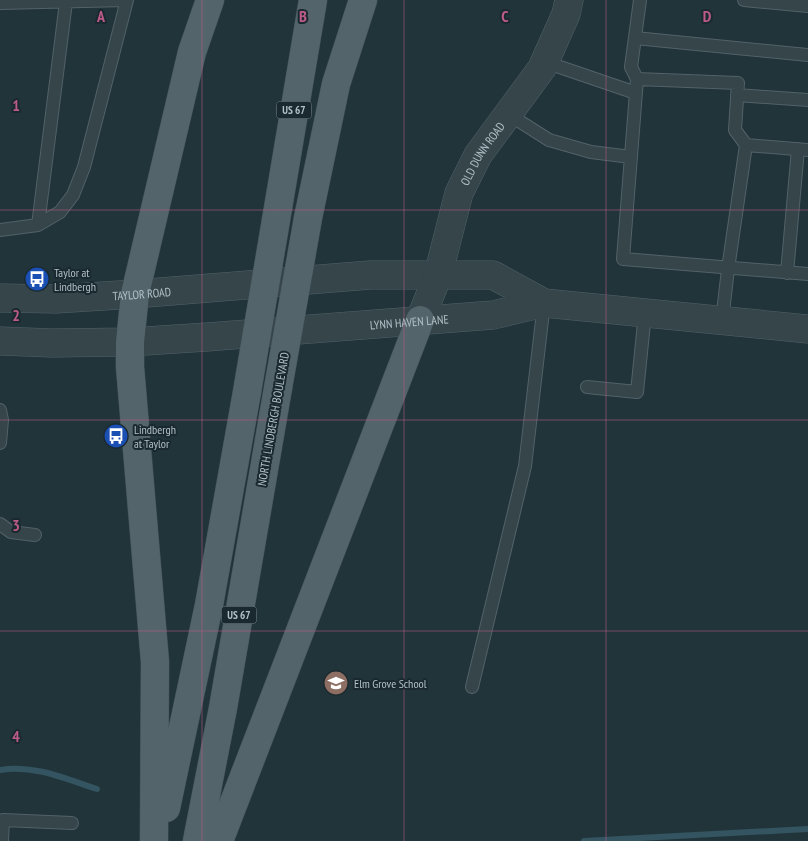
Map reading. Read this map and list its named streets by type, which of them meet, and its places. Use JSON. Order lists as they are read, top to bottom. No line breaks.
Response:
{"streets":{"main road":["US 67","NORTH LINDBERGH BOULEVARD"],"street":["OLD DUNN ROAD","TAYLOR ROAD","LYNN HAVEN LANE"]},"crossings":[["OLD DUNN ROAD","LYNN HAVEN LANE"],["TAYLOR ROAD","LYNN HAVEN LANE"]],"places":{"bus stop":["Taylor at Lindbergh","Lindbergh at Taylor"],"school or university":["Elm Grove School"]},"grid":{"columns":["A","B","C","D"],"rows":["1","2","3","4"]}}
